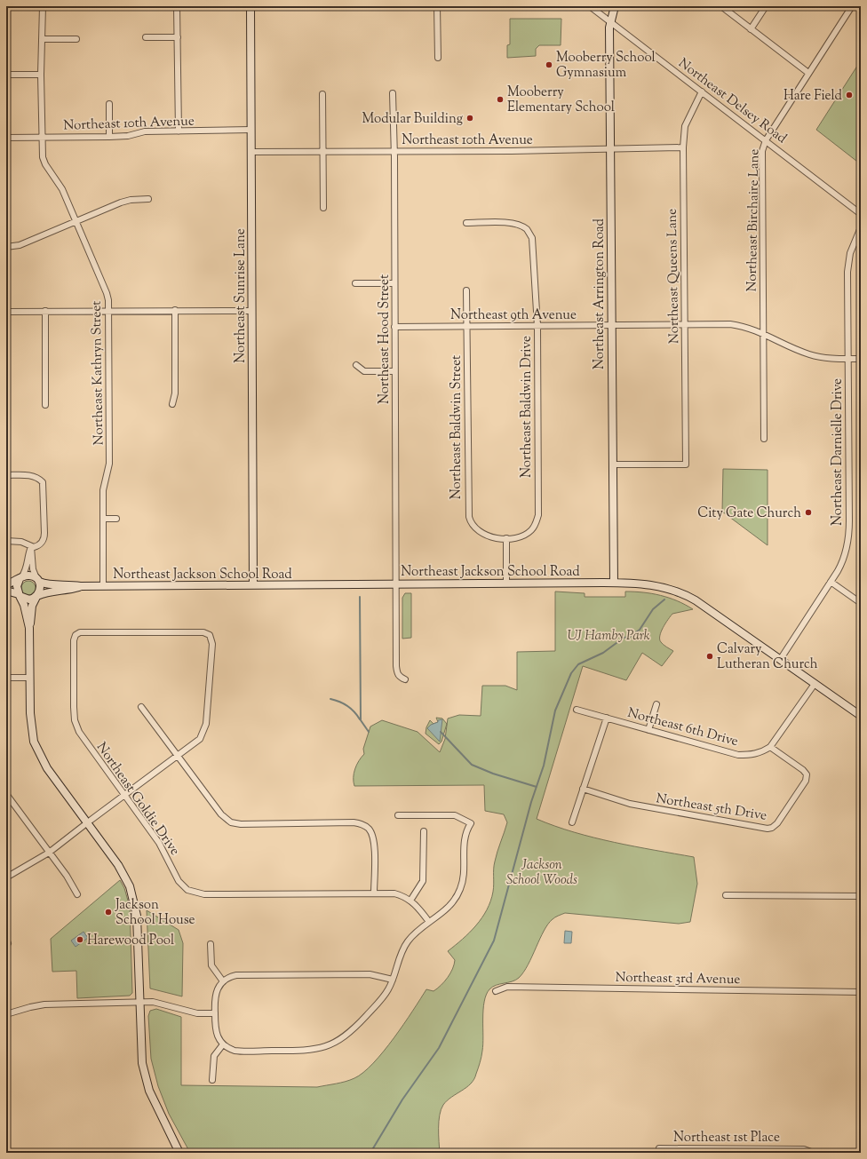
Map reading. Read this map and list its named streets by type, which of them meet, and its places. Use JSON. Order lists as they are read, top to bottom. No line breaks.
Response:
{"streets":{"street":["Northeast Delsey Road","Northeast 10th Avenue","Northeast Birchaire Lane","Northeast Queens Lane","Northeast Arrington Road","Northeast Sunrise Lane","Northeast 9th Avenue","Northeast Hood Street","Northeast Kathryn Street","Northeast Baldwin Drive","Northeast Baldwin Street","Northeast Darnielle Drive","Northeast Jackson School Road","Northeast 6th Drive","Northeast Goldie Drive","Northeast 5th Drive","Northeast 3rd Avenue","Northeast 1st Place"]},"crossings":[["Northeast Delsey Road","Northeast Birchaire Lane"],["Northeast Delsey Road","Northeast Queens Lane"],["Northeast Delsey Road","Northeast Arrington Road"],["Northeast 10th Avenue","Northeast Queens Lane"],["Northeast 10th Avenue","Northeast Arrington Road"],["Northeast 10th Avenue","Northeast Sunrise Lane"],["Northeast 10th Avenue","Northeast Hood Street"],["Northeast 10th Avenue","Northeast Kathryn Street"],["Northeast Birchaire Lane","Northeast 9th Avenue"],["Northeast Queens Lane","Northeast Arrington Road"],["Northeast Queens Lane","Northeast 9th Avenue"],["Northeast Arrington Road","Northeast 9th Avenue"],["Northeast Arrington Road","Northeast Jackson School Road"],["Northeast Sunrise Lane","Northeast Jackson School Road"],["Northeast 9th Avenue","Northeast Hood Street"],["Northeast 9th Avenue","Northeast Baldwin Drive"],["Northeast 9th Avenue","Northeast Baldwin Street"],["Northeast 9th Avenue","Northeast Darnielle Drive"],["Northeast Hood Street","Northeast Jackson School Road"],["Northeast Kathryn Street","Northeast Jackson School Road"],["Northeast Baldwin Drive","Northeast Baldwin Street"],["Northeast Darnielle Drive","Northeast Jackson School Road"],["Northeast Jackson School Road","Northeast 6th Drive"],["Northeast 6th Drive","Northeast 5th Drive"]],"parks":["UJ Hamby Park","Jackson School Woods"],"places":["Mooberry School Gymnasium","Hare Field","Mooberry Elementary School","Modular Building","City Gate Church","Calvary Lutheran Church","Jackson School House","Harewood Pool"]}
